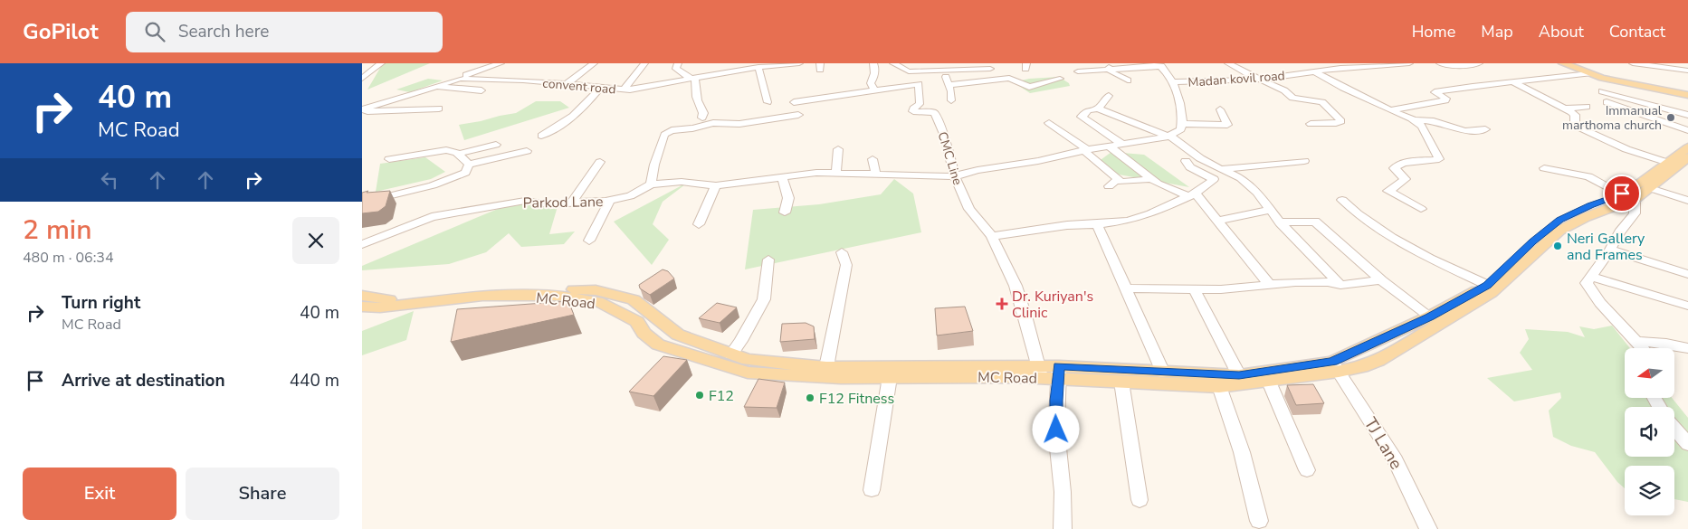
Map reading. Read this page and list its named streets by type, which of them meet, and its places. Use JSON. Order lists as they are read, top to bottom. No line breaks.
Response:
{"streets":{"main road":["MC Road"],"street":["Madan kovil road","convent road","CMC Line","Parkod Lane","TJ Lane"]},"crossings":[["CMC Line","Parkod Lane"],["CMC Line","MC Road"],["MC Road","TJ Lane"]],"places":{"other":["Immanual marthoma church","Neri Gallery and Frames","F12","F12 Fitness"],"health":["Dr. Kuriyan's Clinic"]},"north":"left","page":{"header":"GoPilot","search":"Search here","nav":["Home","Map","About","Contact"],"turn":["40 m","MC Road"],"heading":["2 min","480 m · 06:34"],"list":[{"name":"Turn right","note":"MC Road","value":"40 m"},{"name":"Arrive at destination","value":"440 m"}],"buttons":["Exit","Share"]}}
